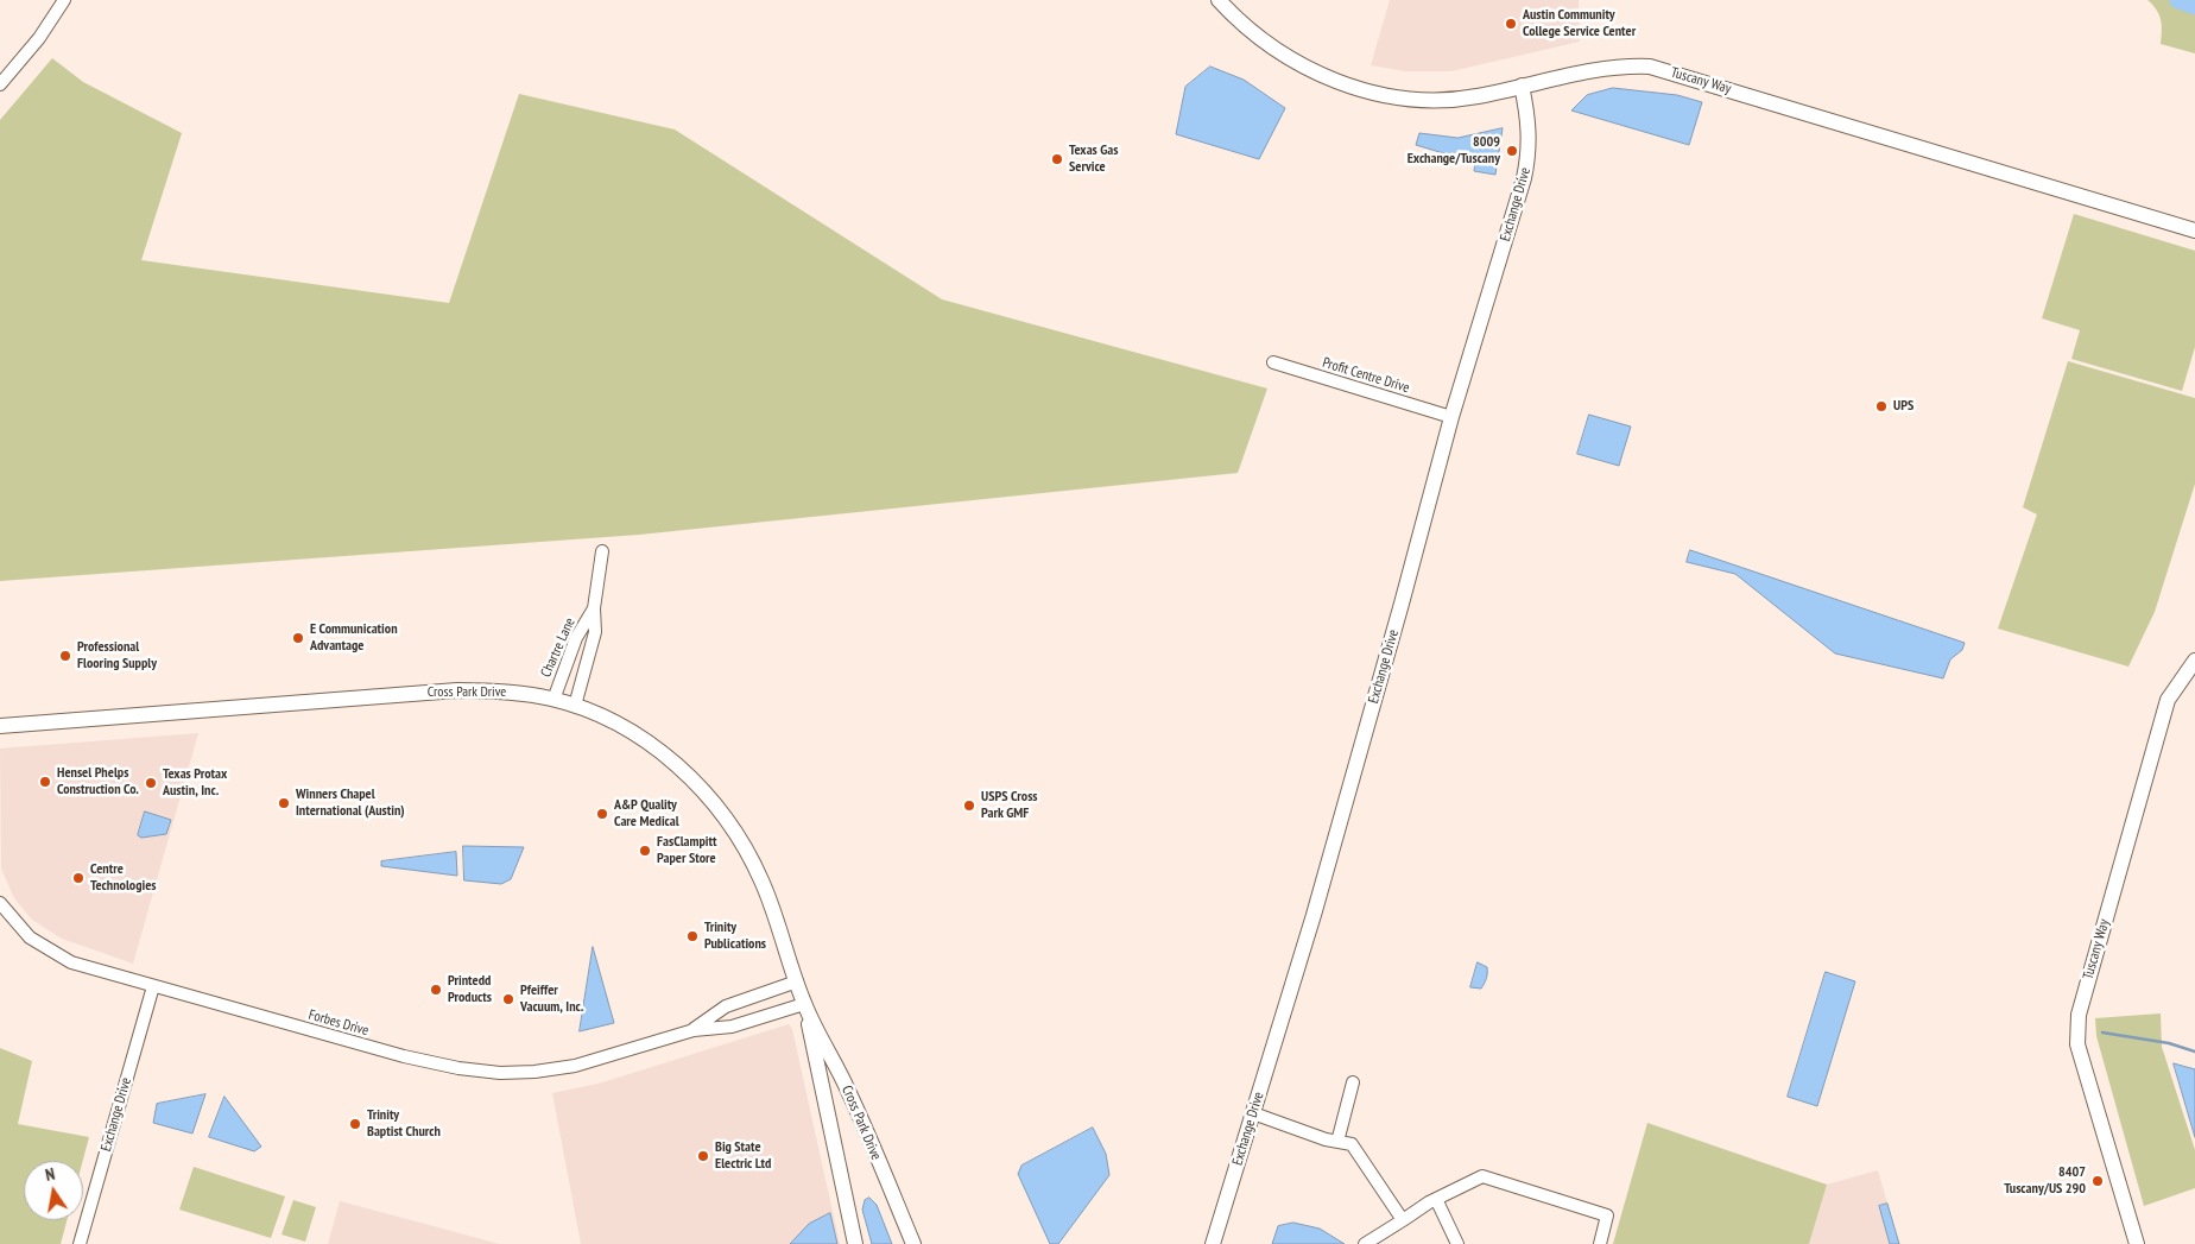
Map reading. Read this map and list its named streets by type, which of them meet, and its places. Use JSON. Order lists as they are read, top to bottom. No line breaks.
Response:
{"streets":{"street":["Tuscany Way","Exchange Drive","Profit Centre Drive","Chartre Lane","Cross Park Drive","Forbes Drive"]},"crossings":[["Tuscany Way","Exchange Drive"],["Exchange Drive","Profit Centre Drive"],["Exchange Drive","Forbes Drive"],["Chartre Lane","Cross Park Drive"],["Cross Park Drive","Forbes Drive"]],"places":["Austin Community College Service Center","8009 Exchange/Tuscany","Texas Gas Service","UPS","E Communication Advantage","Professional Flooring Supply","Hensel Phelps Construction Co.","Texas Protax Austin, Inc.","Winners Chapel International (Austin)","USPS Cross Park GMF","A&P Quality Care Medical","FasClampitt Paper Store","Centre Technologies","Trinity Publications","Printedd Products","Pfeiffer Vacuum, Inc.","Trinity Baptist Church","Big State Electric Ltd","8407 Tuscany/US 290"],"north":"top"}
